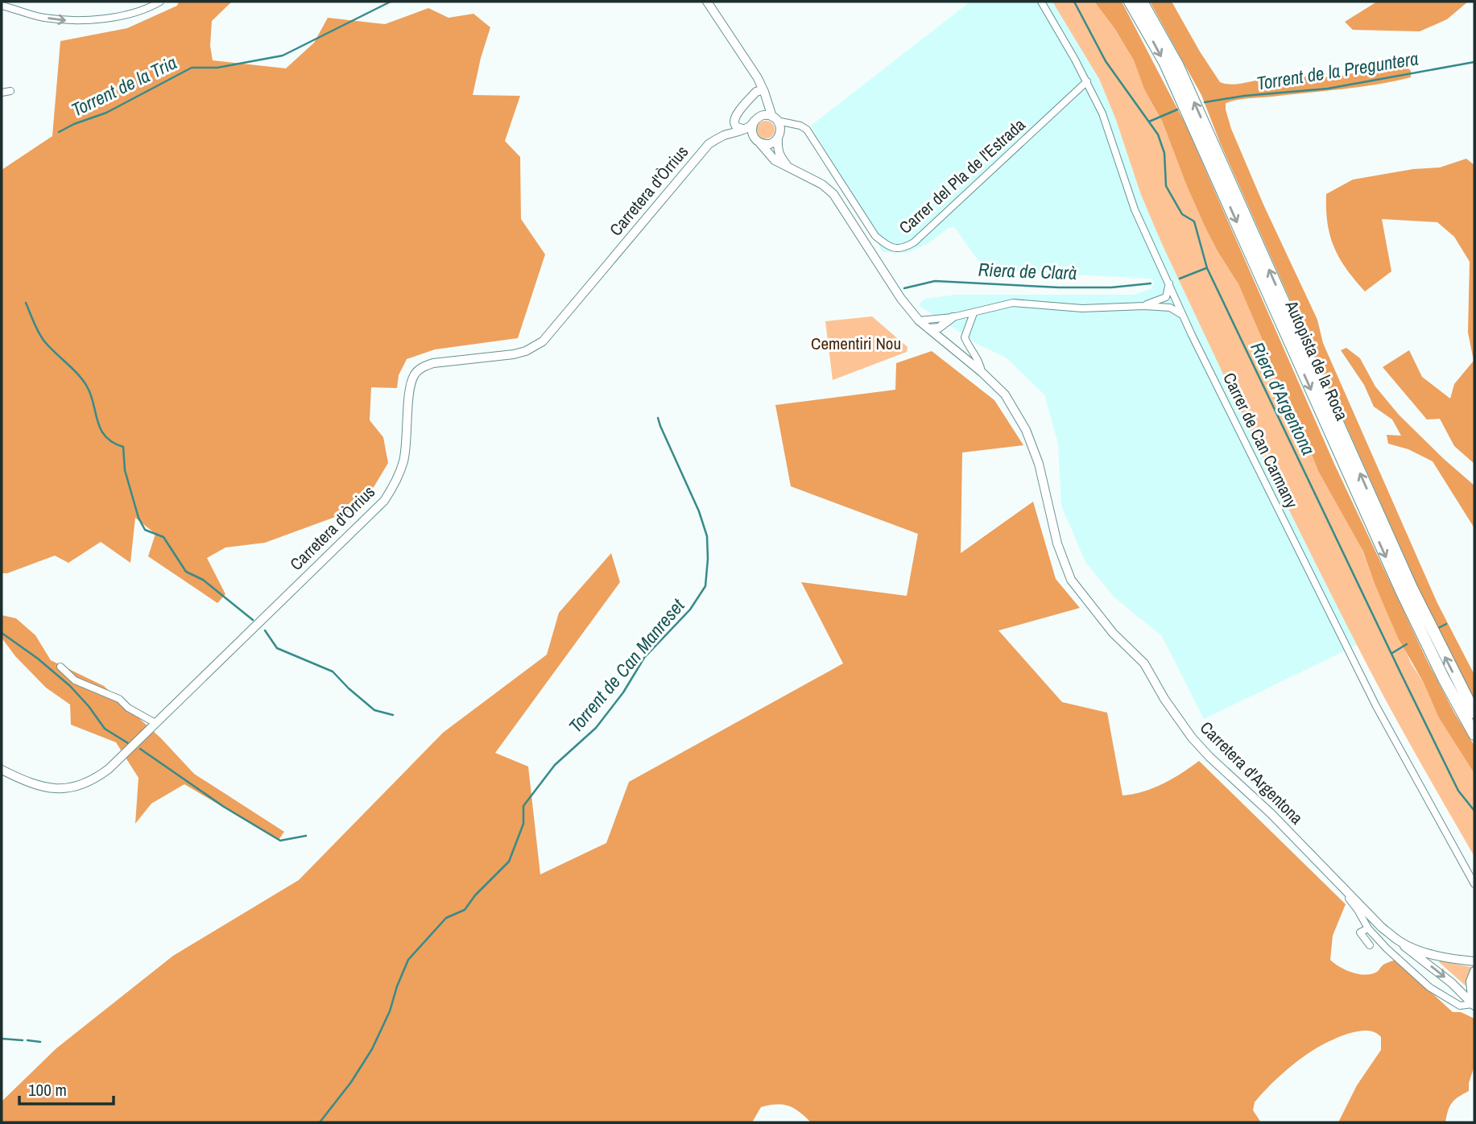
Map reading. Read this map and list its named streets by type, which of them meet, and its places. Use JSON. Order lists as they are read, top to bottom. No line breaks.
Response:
{"streets":{"highway":["Autopista de la Roca"],"street":["Carrer del Pla de l'Estrada","Carretera d'Òrrius","Carrer de Can Carmany","Carretera d'Argentona"]},"crossings":[["Carrer del Pla de l'Estrada","Carrer de Can Carmany"]],"water":["Torrent de la Preguntera","Torrent de la Tria","Riera de Clarà","Riera d'Argentona","Torrent de Can Manreset"],"parks":["Cementiri Nou"],"scale_bar":"100 m"}
